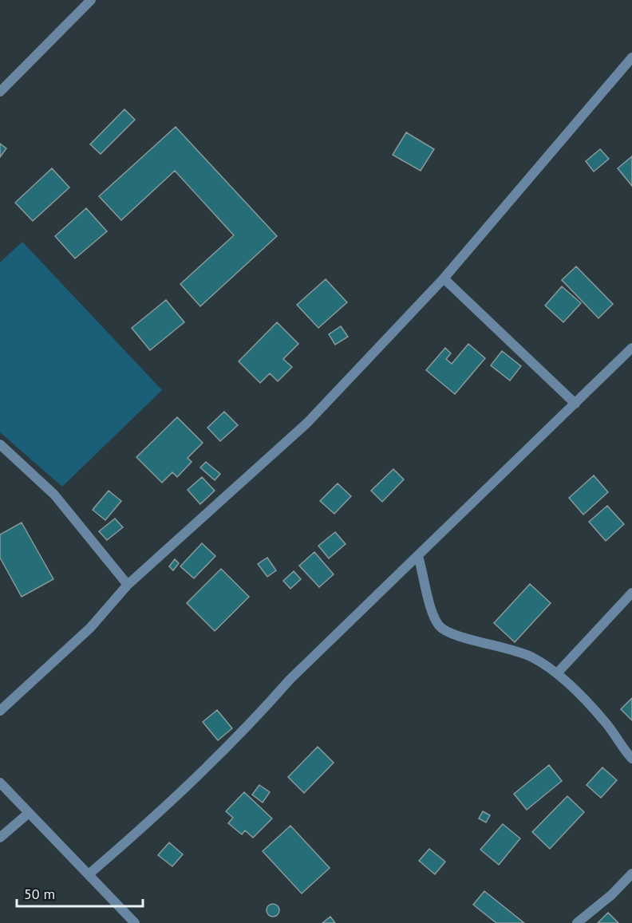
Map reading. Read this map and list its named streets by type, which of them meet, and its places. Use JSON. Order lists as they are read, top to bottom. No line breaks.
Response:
{"scale_bar":"50 m"}
